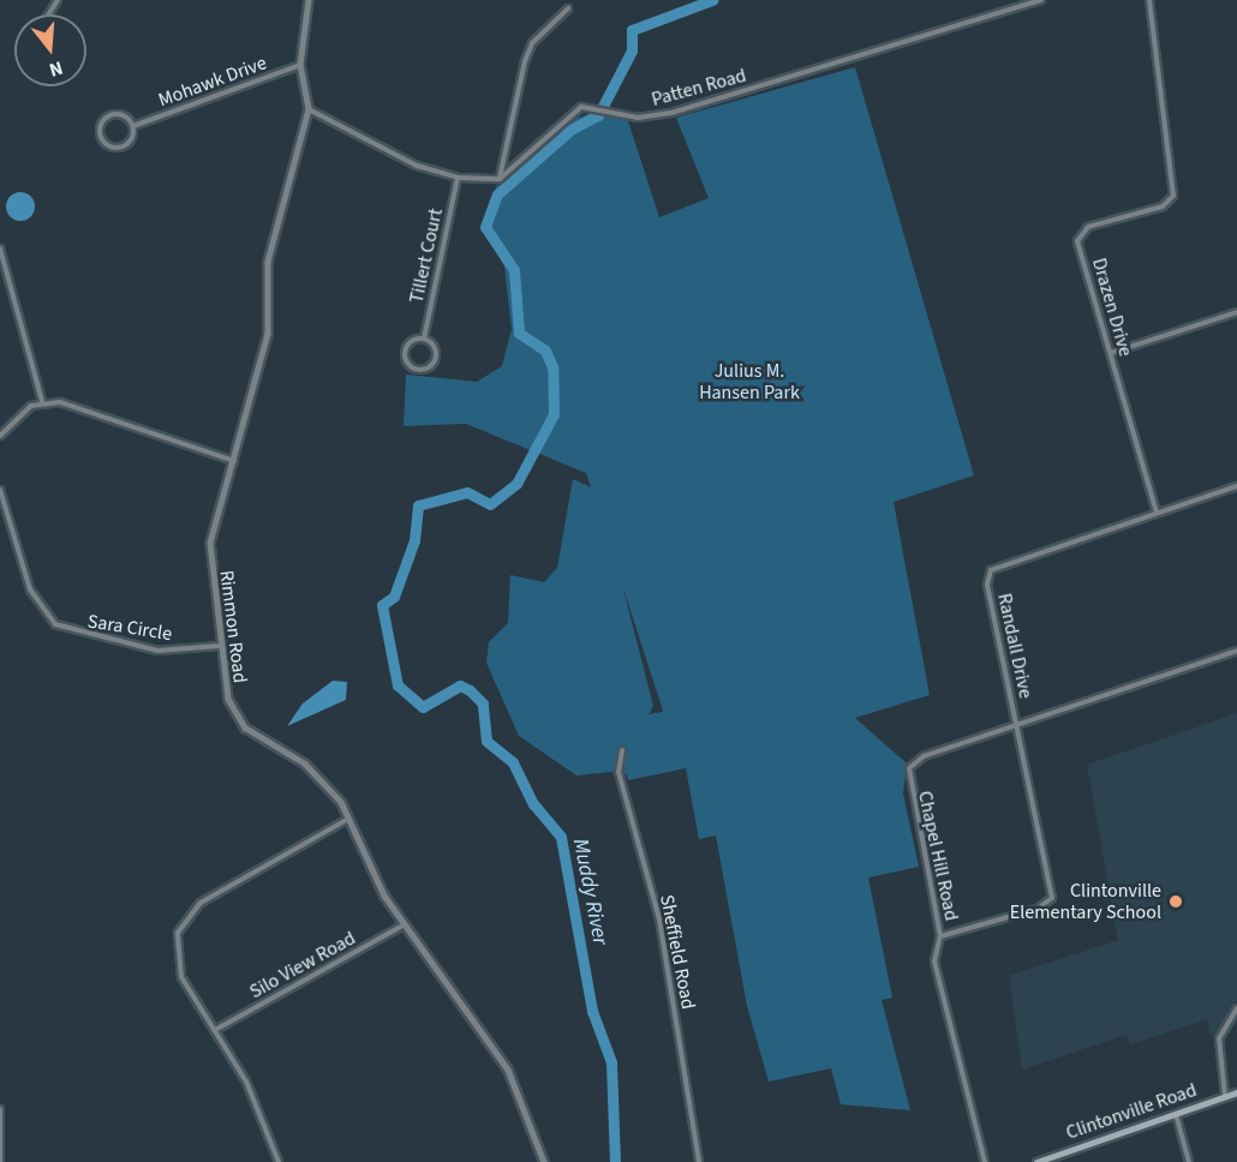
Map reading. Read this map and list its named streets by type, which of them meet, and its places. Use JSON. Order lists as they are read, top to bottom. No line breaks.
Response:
{"streets":{"main road":["Clintonville Road"],"street":["Mohawk Drive","Patten Road","Tillert Court","Drazen Drive","Rimmon Road","Sara Circle","Randall Drive","Chapel Hill Road","Sheffield Road","Silo View Road"]},"crossings":[["Mohawk Drive","Rimmon Road"],["Drazen Drive","Randall Drive"],["Rimmon Road","Sara Circle"],["Rimmon Road","Silo View Road"],["Randall Drive","Chapel Hill Road"]],"water":["Muddy River"],"parks":["Julius M. Hansen Park"],"places":["Clintonville Elementary School"],"north":"bottom"}
